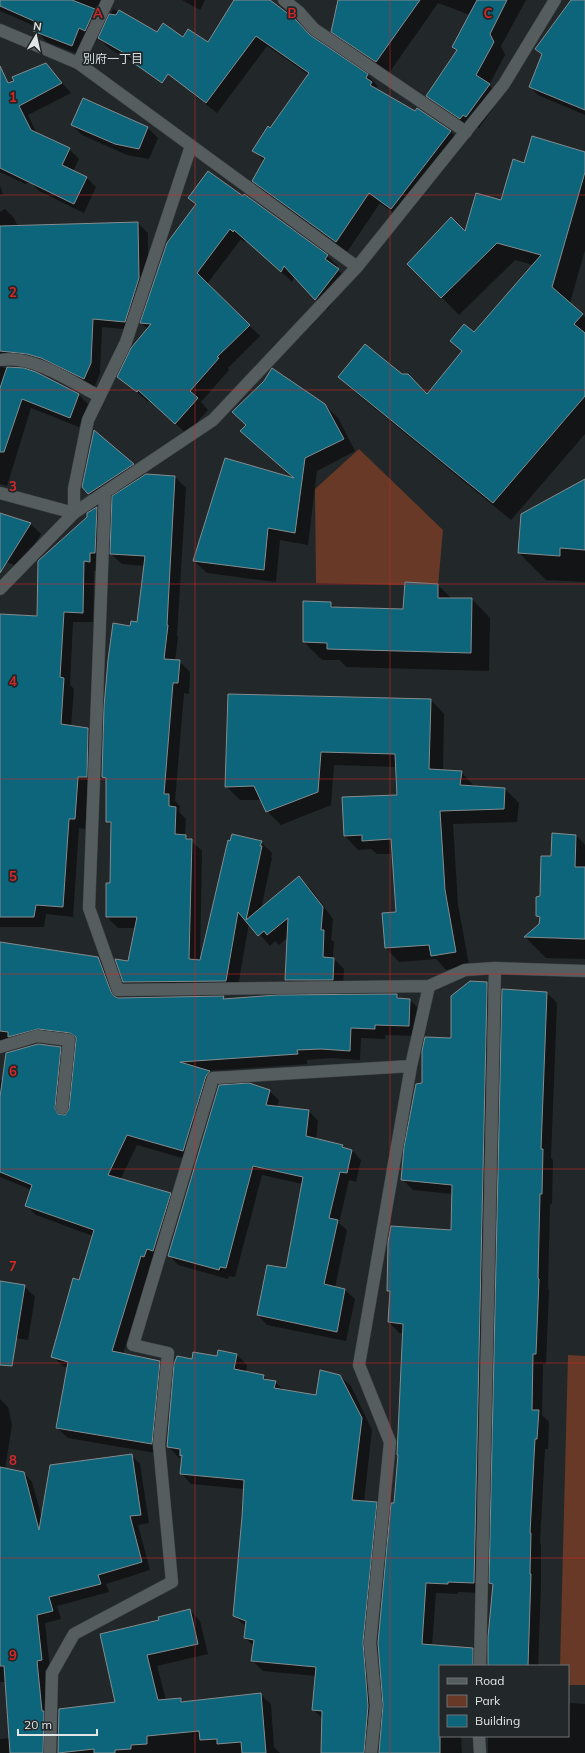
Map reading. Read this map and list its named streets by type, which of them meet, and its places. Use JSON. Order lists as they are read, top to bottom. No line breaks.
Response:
{"districts":["別府一丁目"],"legend":["Road","Park","Building"],"scale_bar":"20 m","north":"top","grid":{"columns":["A","B","C"],"rows":["1","2","3","4","5","6","7","8","9"]}}
